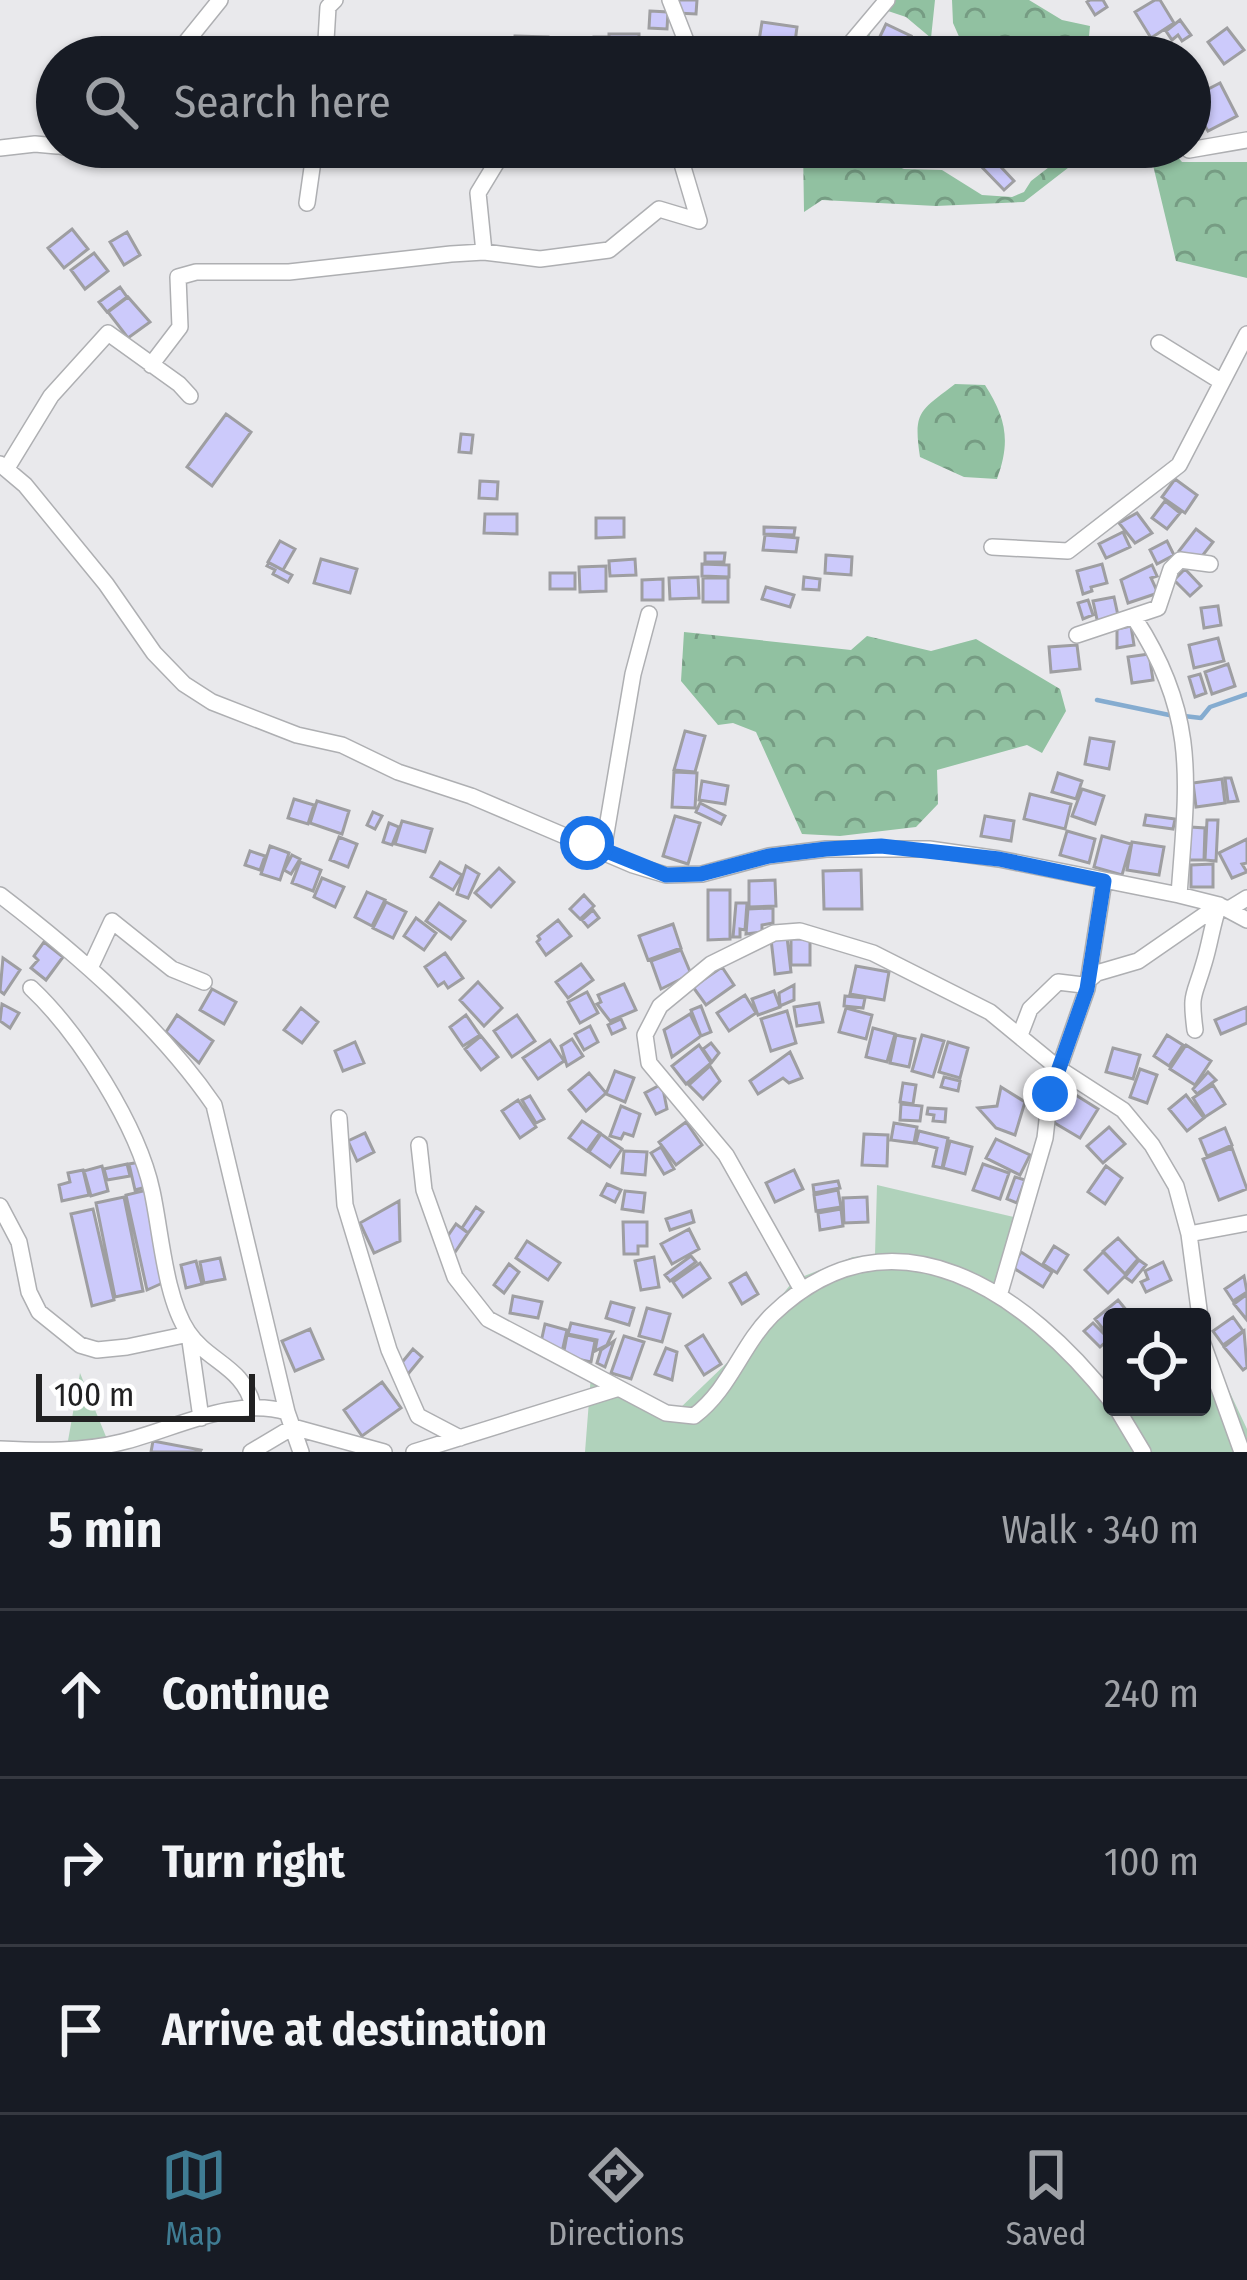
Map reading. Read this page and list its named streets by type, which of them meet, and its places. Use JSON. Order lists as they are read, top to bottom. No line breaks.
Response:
{"scale_bar":"100 m","page":{"search":"Search here","scale":"100 m","heading":["5 min","Walk · 340 m"],"list":[["Continue","240 m"],["Turn right","100 m"],"Arrive at destination"],"nav":["Map","Directions","Saved"]}}
